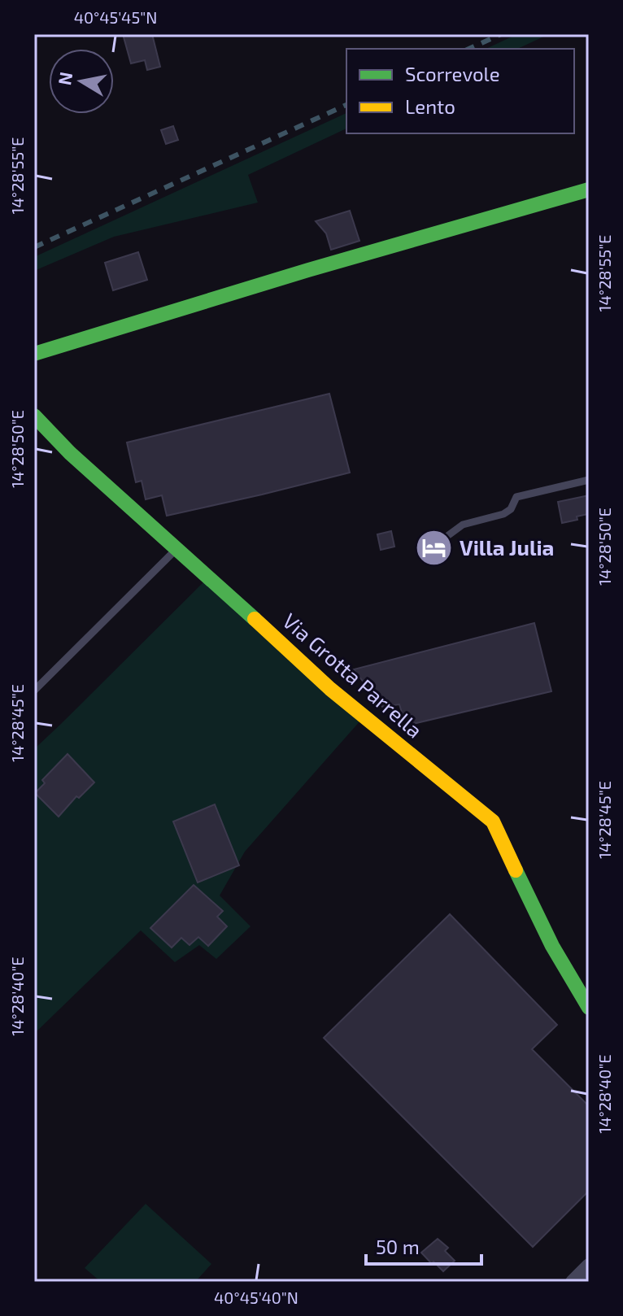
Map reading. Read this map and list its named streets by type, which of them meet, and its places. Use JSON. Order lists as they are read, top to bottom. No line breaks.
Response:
{"streets":{"street":["Via Grotta Parrella"]},"places":{"hotel":["Villa Julia"]},"legend":["Scorrevole","Lento"],"scale_bar":"50 m","north":"left","coordinates":["40°45'45\"N","14°28'55\"E","14°28'50\"E","14°28'45\"E","14°28'40\"E","40°45'40\"N"]}
